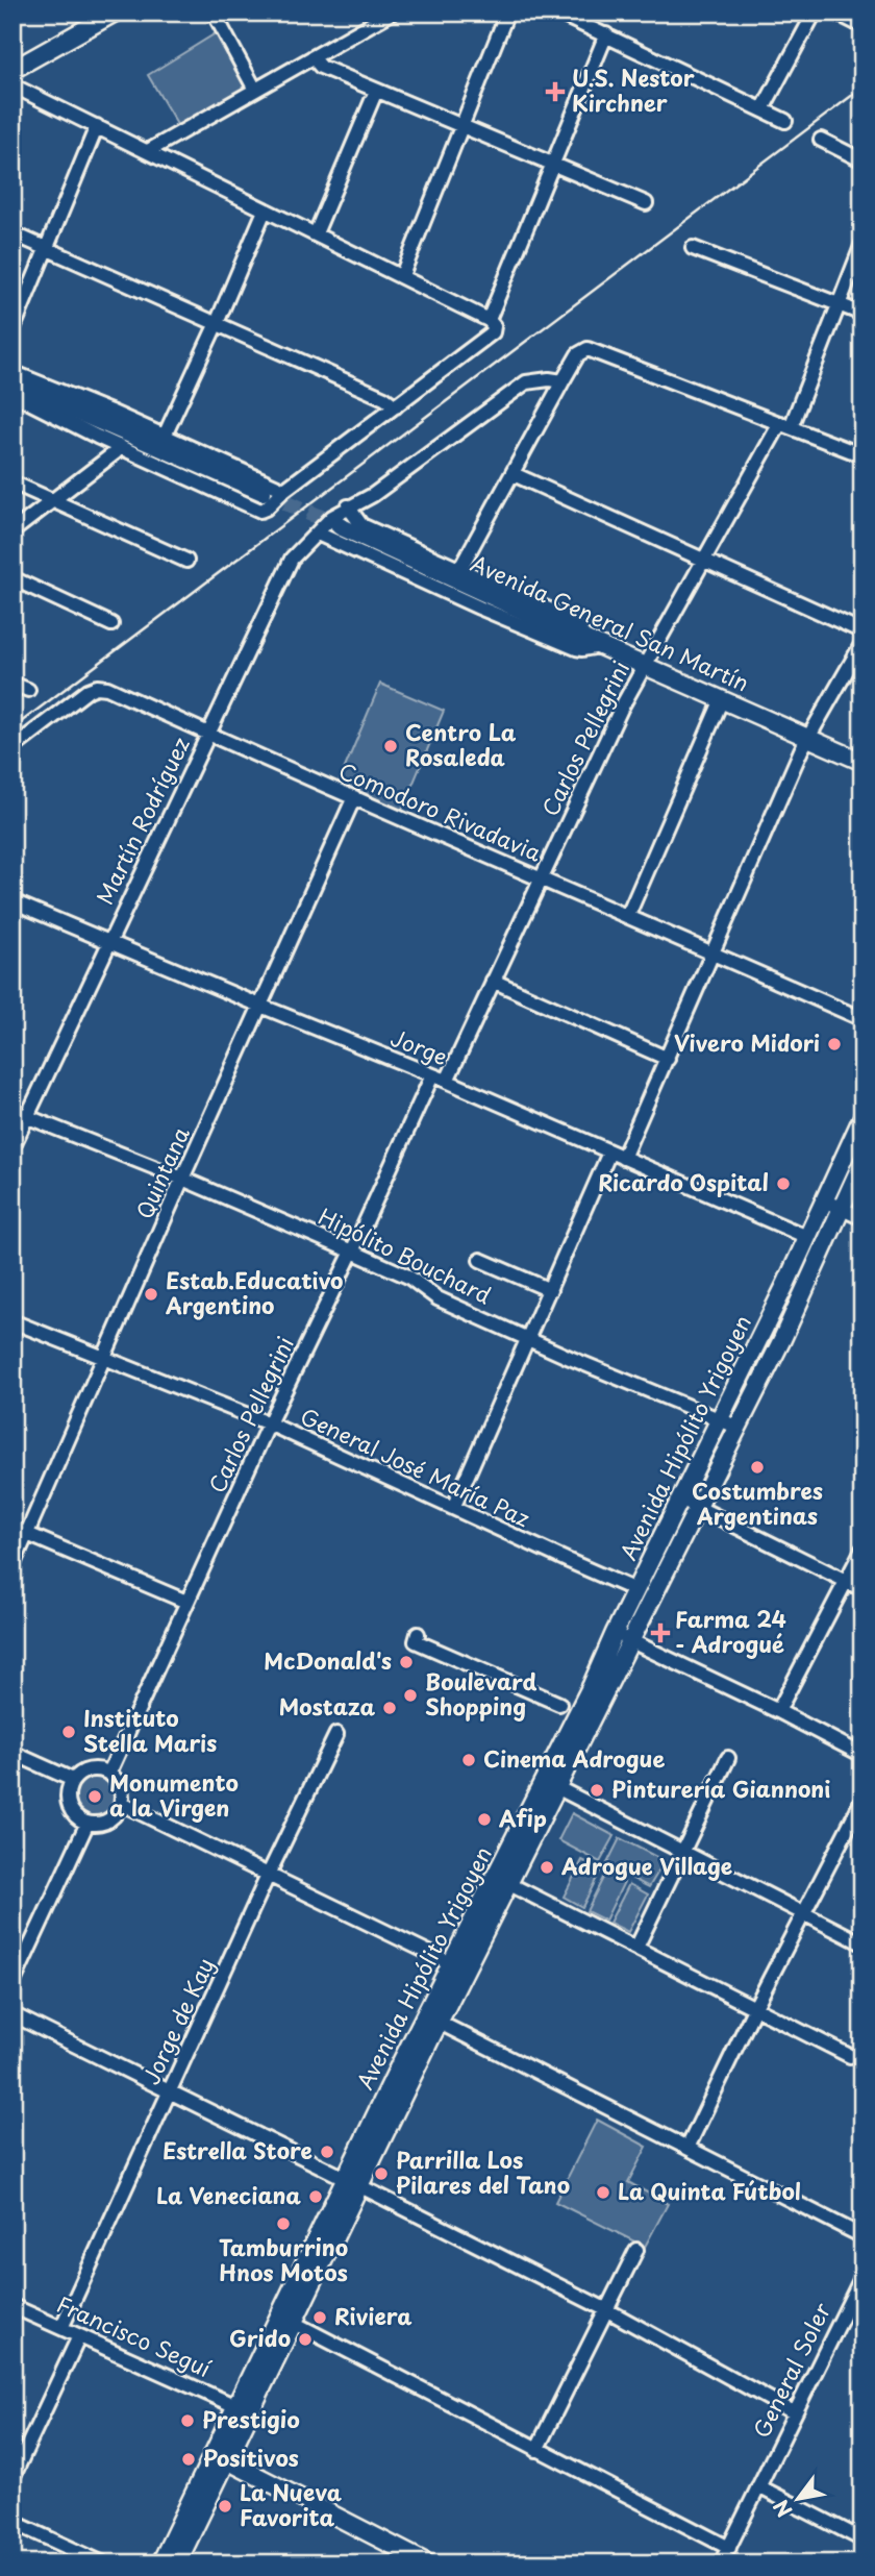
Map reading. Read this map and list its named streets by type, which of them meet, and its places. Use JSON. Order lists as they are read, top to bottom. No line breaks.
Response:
{"streets":{"main road":["Avenida General San Martín","Avenida Hipólito Yrigoyen"],"street":["Carlos Pellegrini","Comodoro Rivadavia","Martín Rodríguez","Jorge","Quintana","Hipólito Bouchard","General José María Paz","Jorge de Kay","Francisco Seguí","General Soler"]},"crossings":[["Avenida General San Martín","Carlos Pellegrini"],["Avenida General San Martín","Martín Rodríguez"],["Carlos Pellegrini","Comodoro Rivadavia"],["Carlos Pellegrini","Jorge"],["Carlos Pellegrini","Hipólito Bouchard"],["Carlos Pellegrini","General José María Paz"],["Comodoro Rivadavia","Martín Rodríguez"],["Comodoro Rivadavia","Quintana"],["Martín Rodríguez","Jorge"],["Martín Rodríguez","Hipólito Bouchard"],["Jorge","Quintana"],["Jorge","Avenida Hipólito Yrigoyen"],["Quintana","Hipólito Bouchard"],["Quintana","General José María Paz"],["Hipólito Bouchard","Avenida Hipólito Yrigoyen"],["Avenida Hipólito Yrigoyen","General José María Paz"],["Avenida Hipólito Yrigoyen","Francisco Seguí"],["Jorge de Kay","Francisco Seguí"]],"places":{"health":["U.S. Nestor Kirchner","Farma 24 - Adrogué"],"other":["Centro La Rosaleda","Vivero Midori","Ricardo Ospital","Estab.Educativo Argentino","Costumbres Argentinas","McDonald's","Boulevard Shopping","Mostaza","Instituto Stella Maris","Cinema Adrogue","Pinturería Giannoni","Monumento a la Virgen","Afip","Adrogue Village","Estrella Store","Parrilla Los Pilares del Tano","La Quinta Fútbol","La Veneciana","Tamburrino Hnos Motos","Riviera","Grido","Prestigio","Positivos","La Nueva Favorita"]},"north":"bottom left"}
